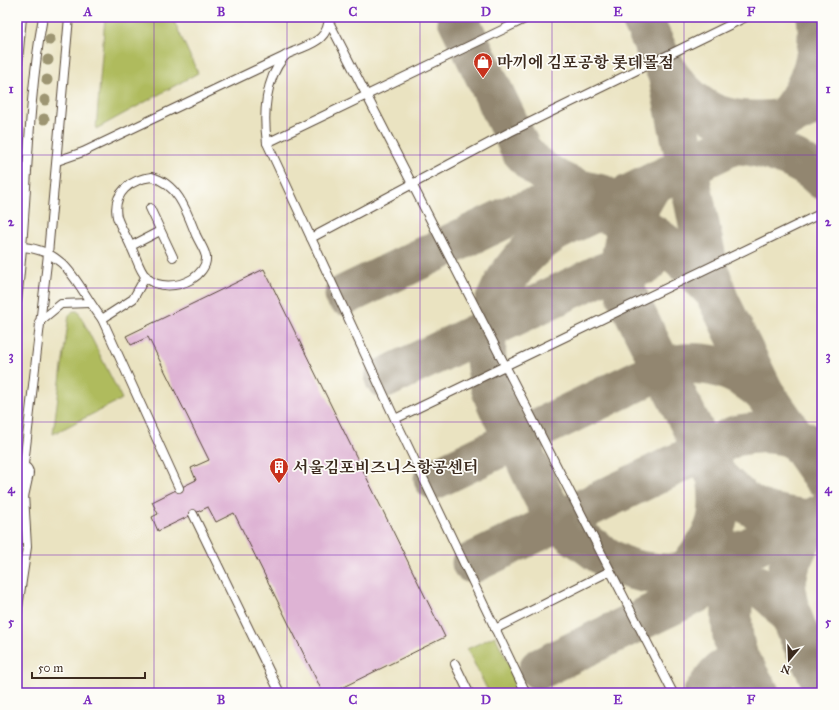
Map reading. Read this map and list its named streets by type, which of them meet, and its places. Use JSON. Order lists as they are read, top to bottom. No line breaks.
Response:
{"places":{"shop":["마끼에 김포공항 롯데몰점"],"building":["서울김포비즈니스항공센터"]},"scale_bar":"50 m","north":"bottom","grid":{"columns":["A","B","C","D","E","F"],"rows":["1","2","3","4","5"]}}
